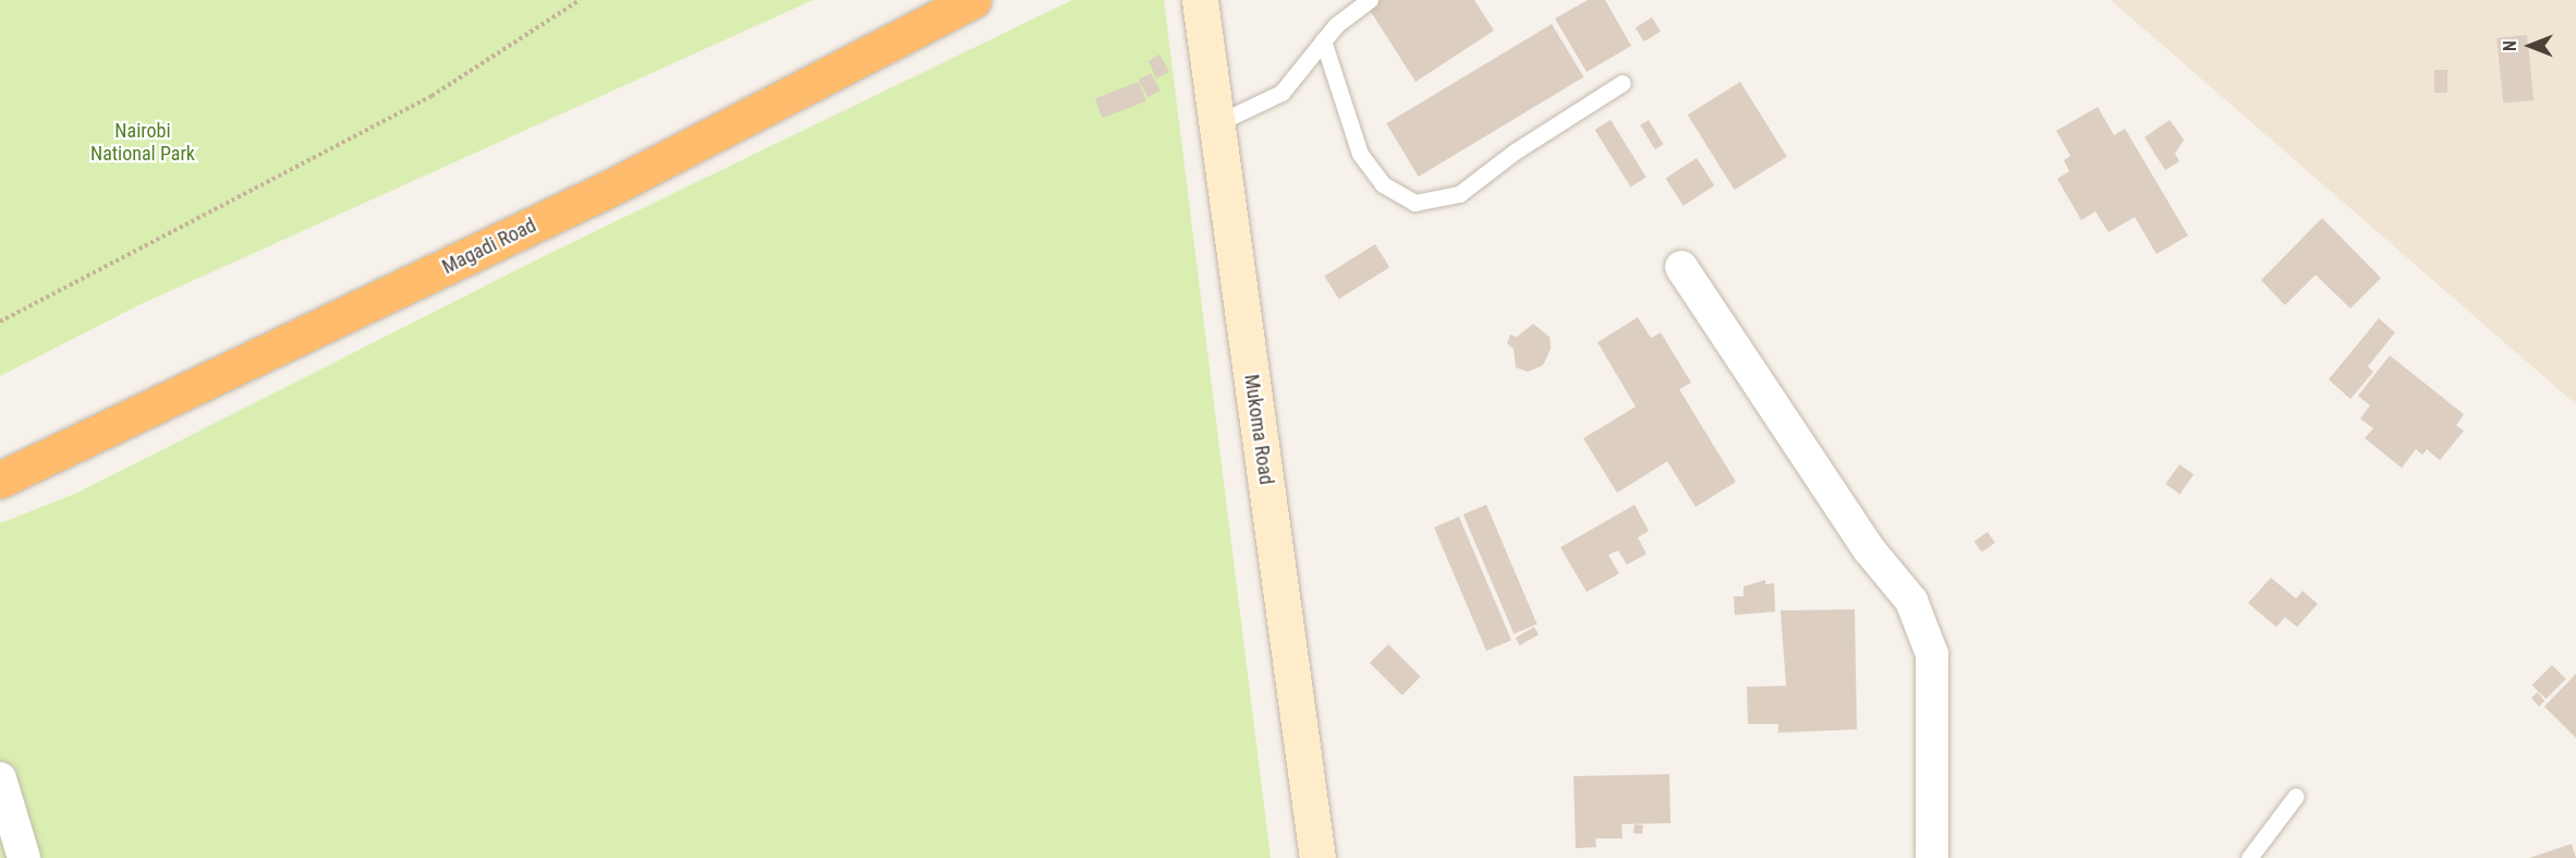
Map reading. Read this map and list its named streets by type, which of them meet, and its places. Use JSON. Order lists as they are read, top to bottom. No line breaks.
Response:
{"streets":{"highway":["Magadi Road"],"street":["Mukoma Road"]},"parks":["Nairobi National Park"],"north":"left"}
